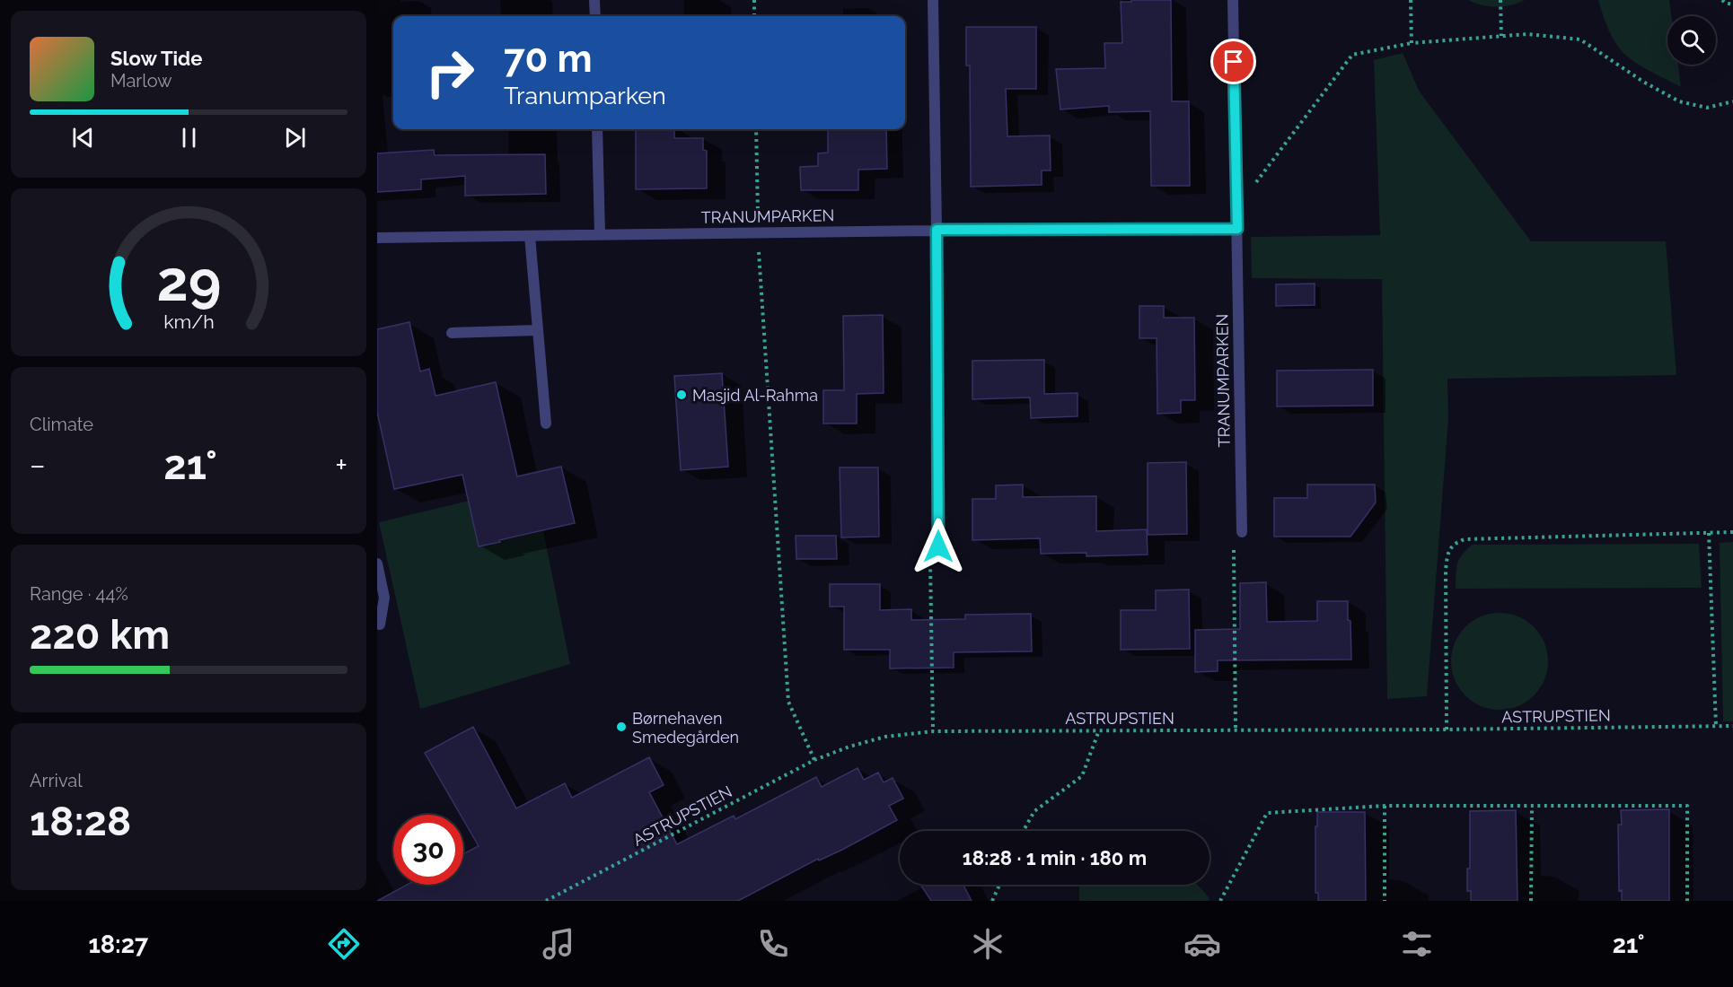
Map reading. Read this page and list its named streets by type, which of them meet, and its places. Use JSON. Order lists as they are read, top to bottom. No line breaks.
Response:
{"streets":{"street":["TRANUMPARKEN"],"path":["ASTRUPSTIEN"]},"places":["Masjid Al-Rahma","Børnehaven Smedegården"],"page":{"turn":["70 m","Tranumparken"],"song":["Slow Tide","Marlow"],"tile":["Climate",["Range · 44%","220 km"],["Arrival","18:28"]],"heat":["−","21°","+"],"limit":"30","trip":"18:28 · 1 min · 180 m","tabs":["18:27","21°"],"gauge":["29","km/h"]}}
